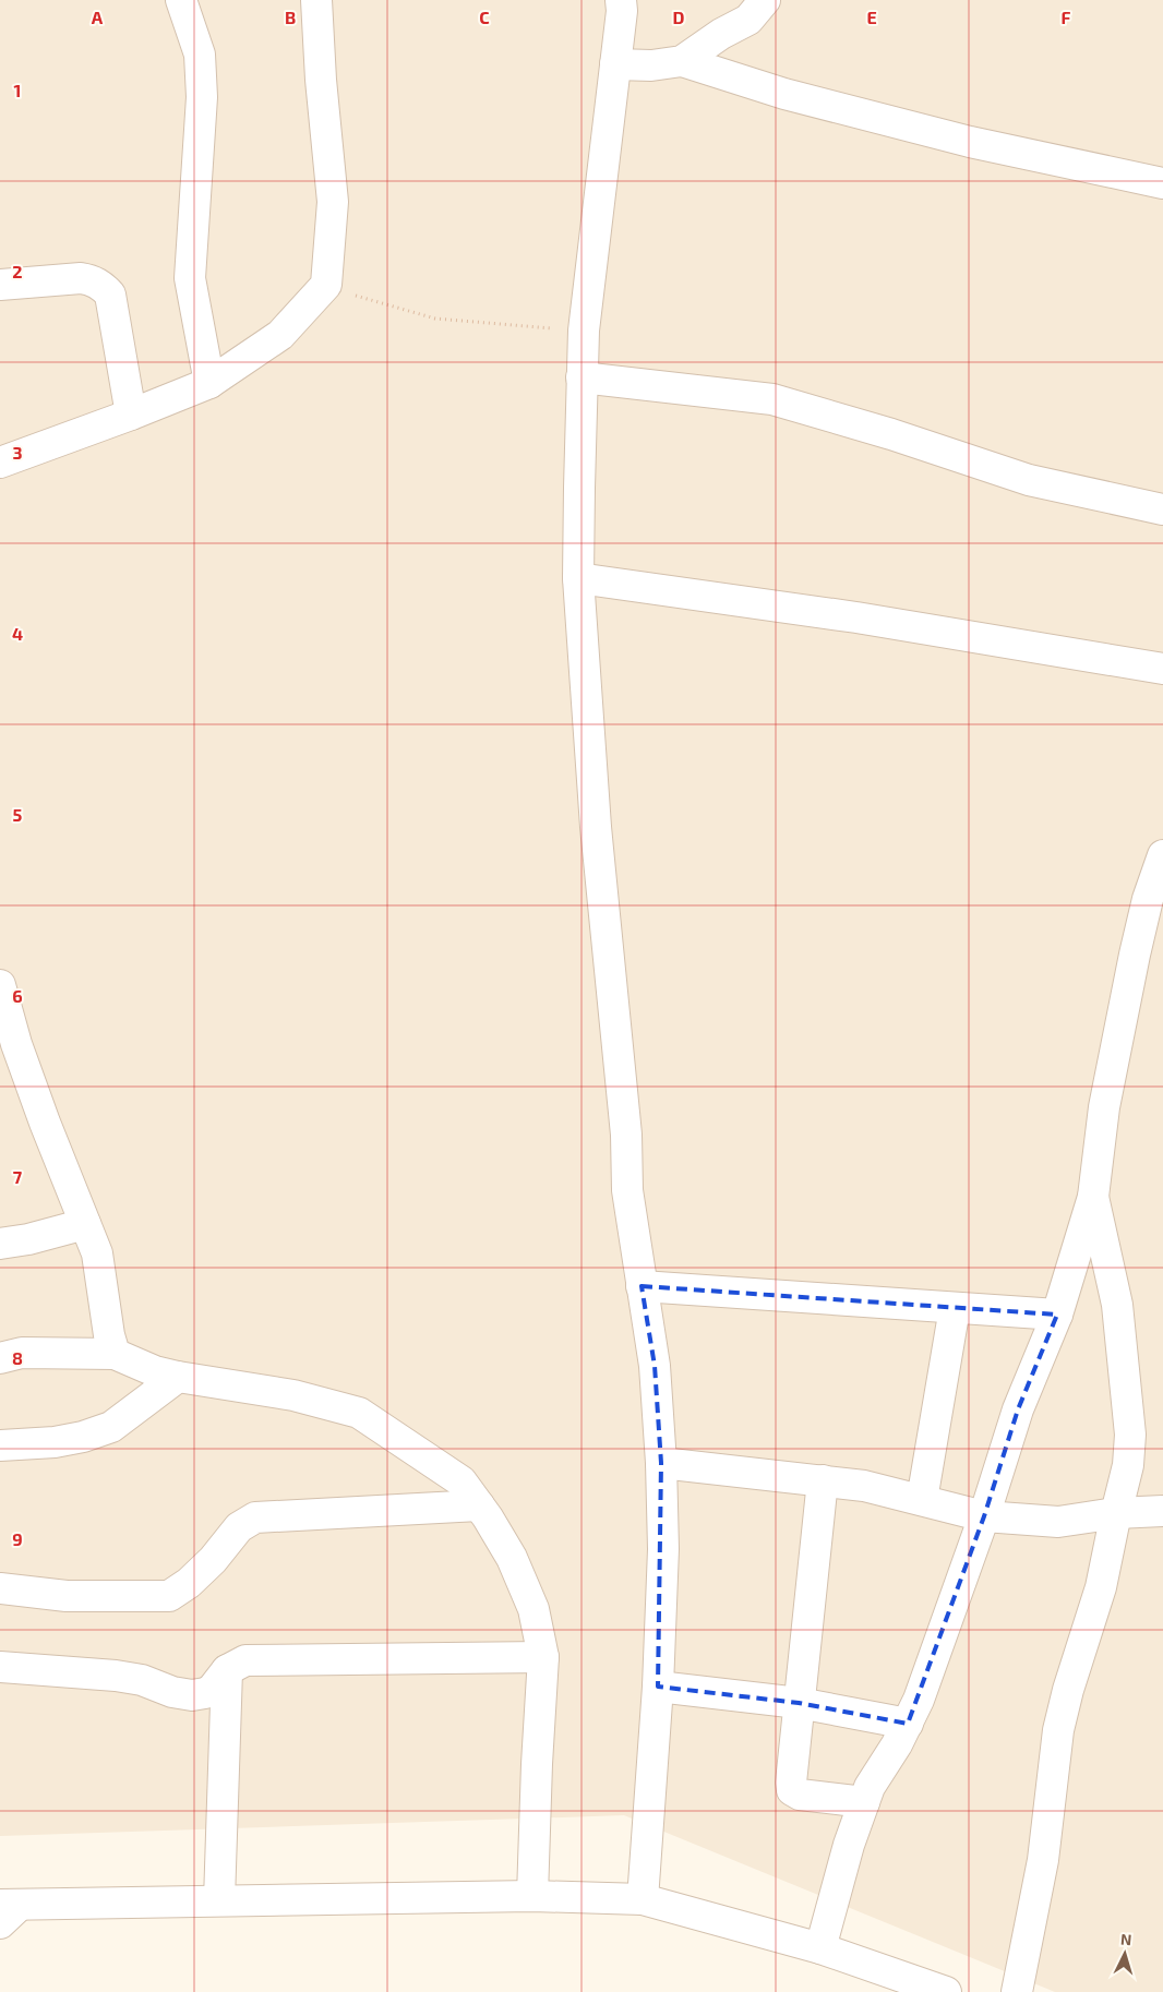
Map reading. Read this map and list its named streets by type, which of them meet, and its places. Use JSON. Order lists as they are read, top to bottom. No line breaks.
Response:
{"north":"top","grid":{"columns":["A","B","C","D","E","F"],"rows":["1","2","3","4","5","6","7","8","9"]}}
